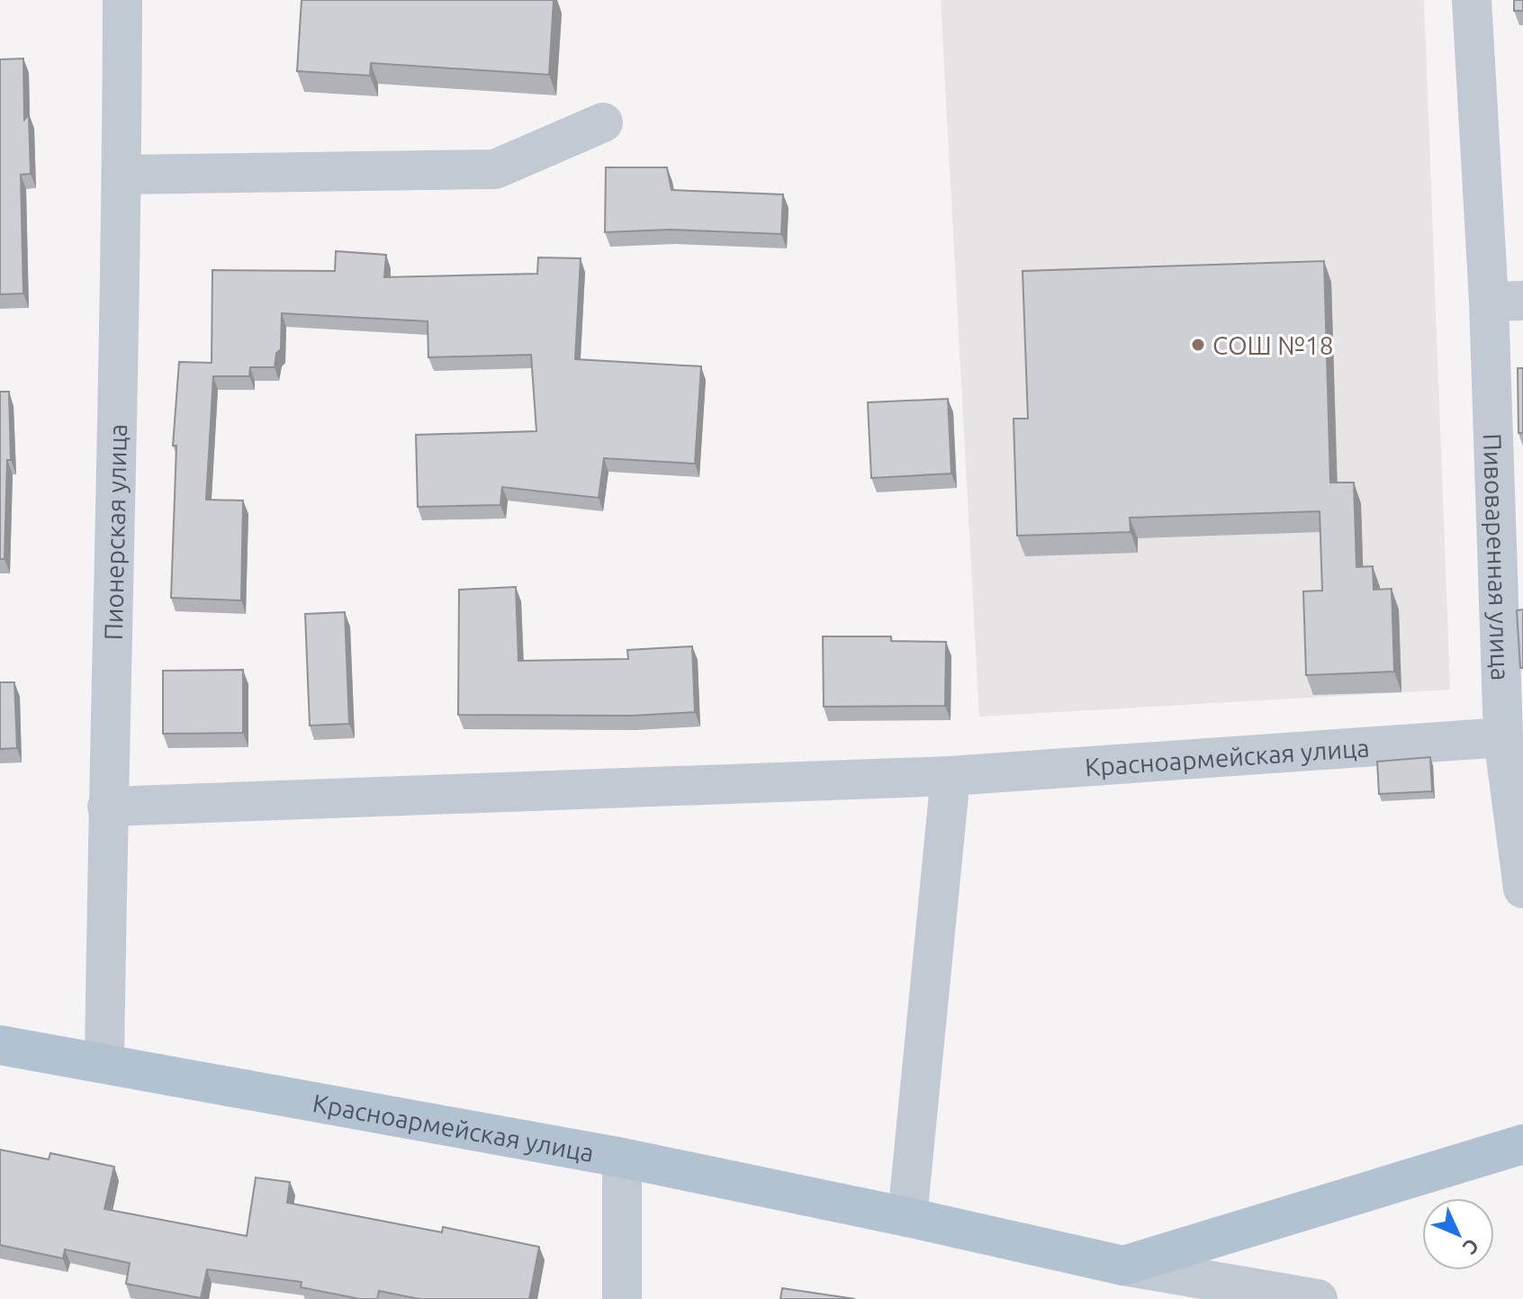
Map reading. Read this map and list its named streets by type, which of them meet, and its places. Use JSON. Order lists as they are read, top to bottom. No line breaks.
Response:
{"streets":{"main road":["Красноармейская улица"],"street":["Пионерская улица","Пивоваренная улица"]},"crossings":[["Пионерская улица","Красноармейская улица"],["Пивоваренная улица","Красноармейская улица"]],"places":["СОШ №18"],"north":"bottom right"}
